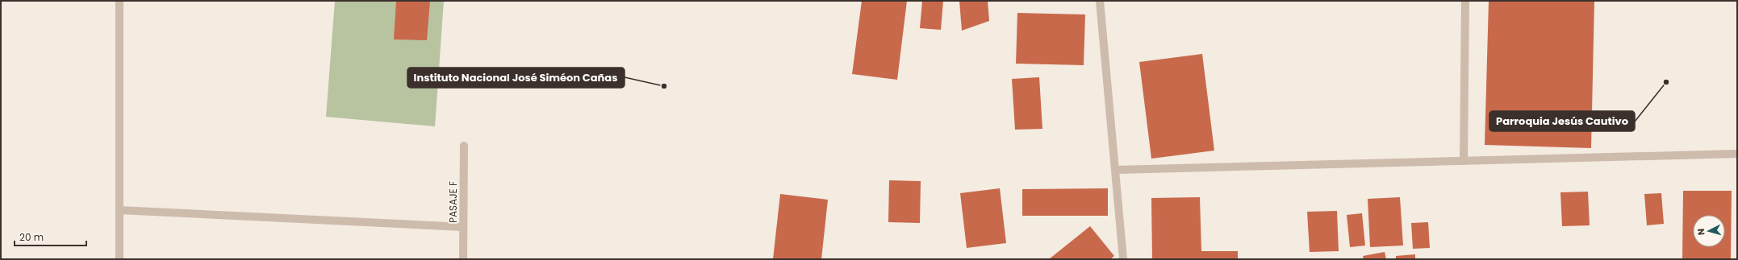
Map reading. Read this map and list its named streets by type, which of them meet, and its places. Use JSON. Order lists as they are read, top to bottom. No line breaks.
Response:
{"streets":{"street":["PASAJE F"]},"places":["Parroquia Jesús Cautivo","Instituto Nacional José Siméon Cañas"],"scale_bar":"20 m","north":"left"}
